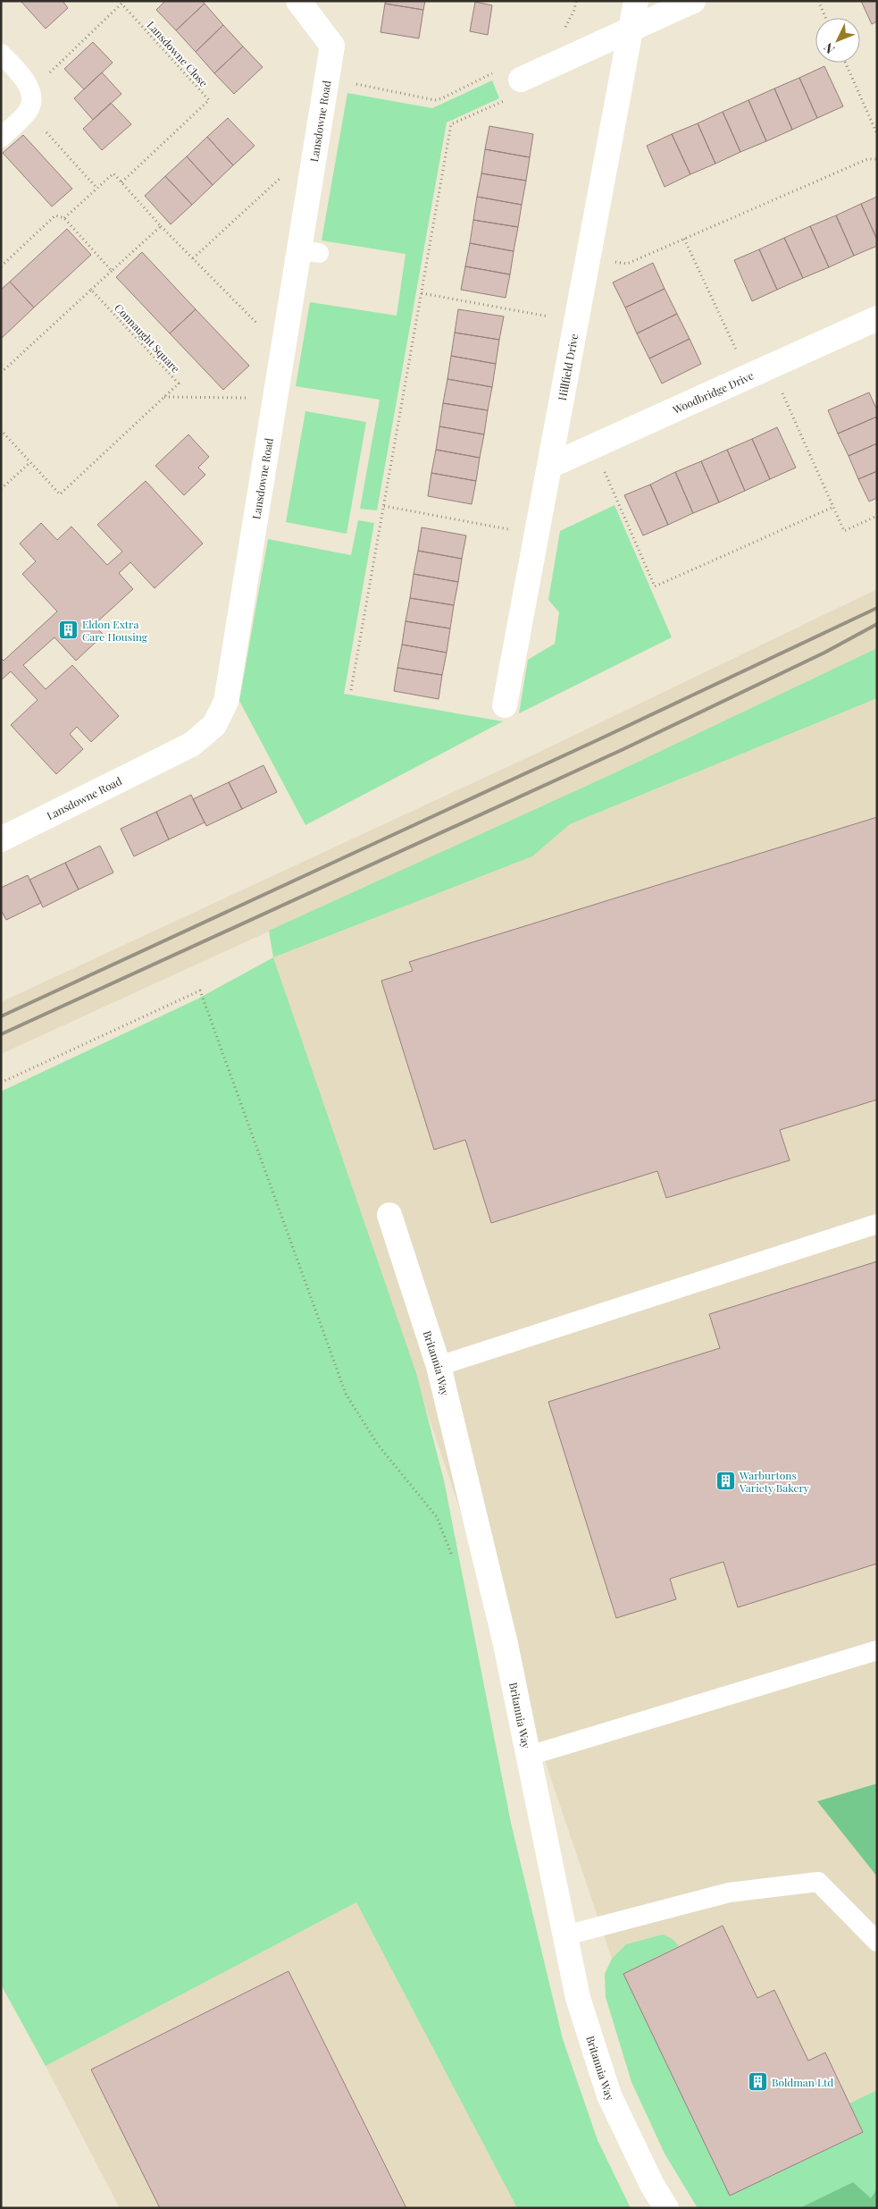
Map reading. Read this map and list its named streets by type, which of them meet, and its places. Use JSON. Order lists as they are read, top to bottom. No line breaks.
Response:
{"streets":{"street":["Lansdowne Road","Hillfield Drive","Woodbridge Drive","Britannia Way"],"path":["Lansdowne Close","Connaught Square"]},"crossings":[["Hillfield Drive","Woodbridge Drive"]],"places":{"building":["Eldon Extra Care Housing","Warburtons Variety Bakery","Boldman Ltd"]},"north":"bottom left"}
